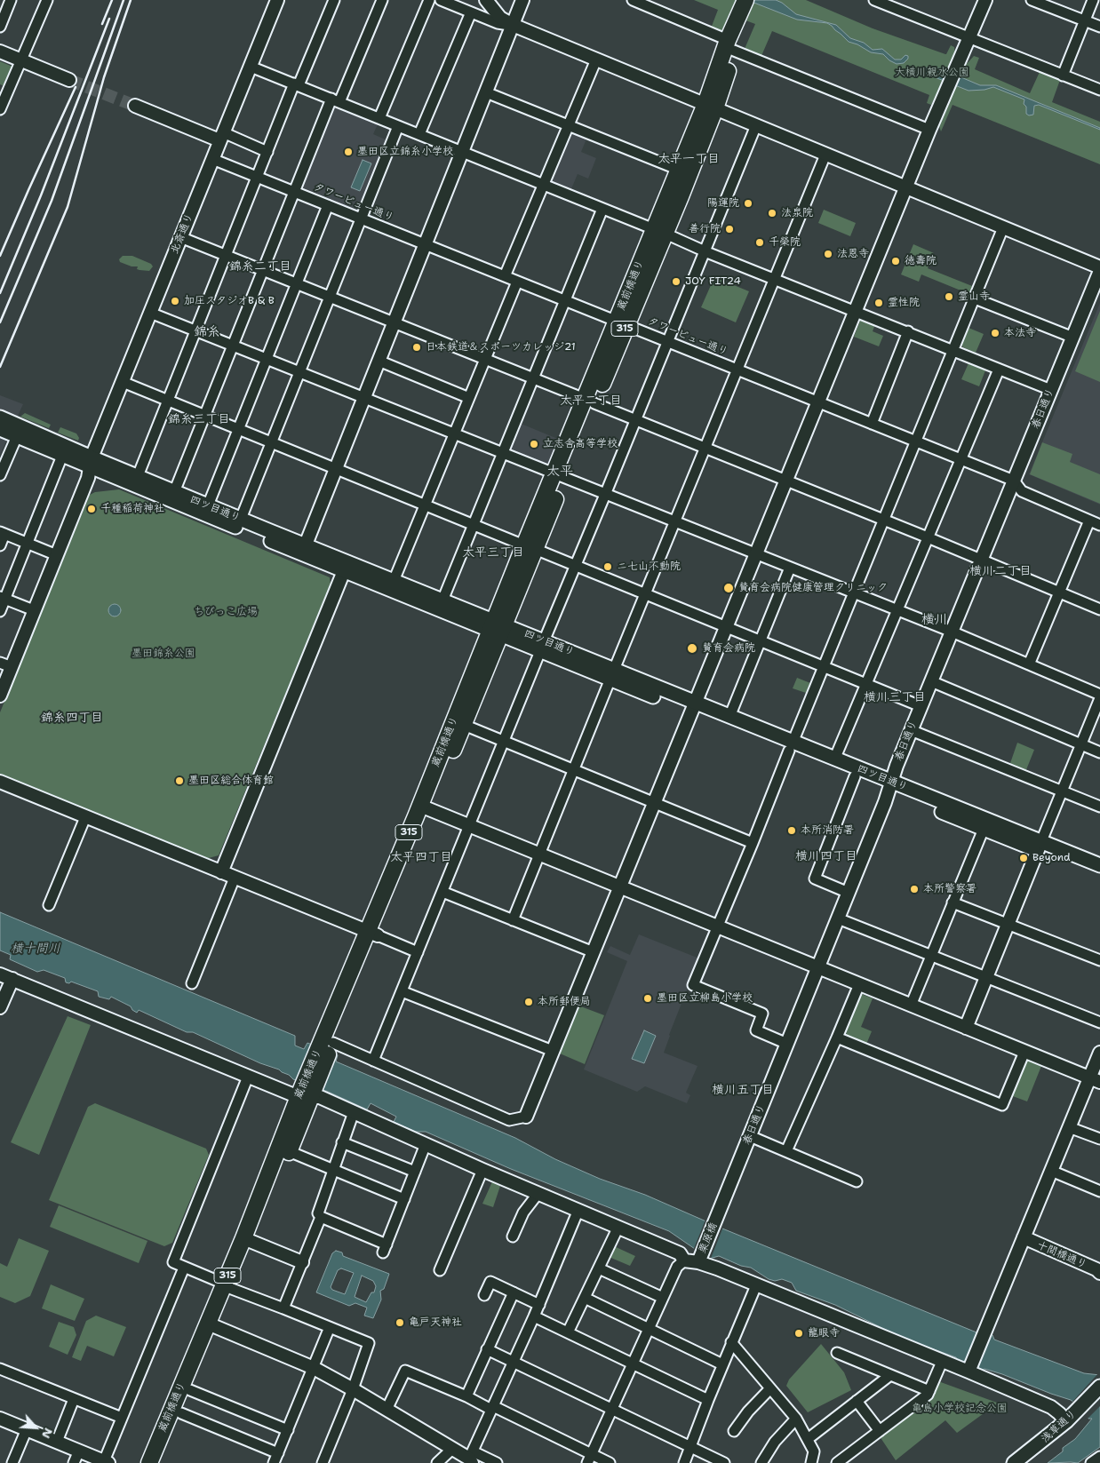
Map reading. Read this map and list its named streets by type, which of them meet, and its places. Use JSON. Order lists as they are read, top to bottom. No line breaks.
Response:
{"streets":{"main road":["蔵前橋通り","315","四ツ目通り","浅草通り"],"street":["タワービュー通り","北斎通り","春日通り","栗原橋","十間橋通り"]},"crossings":[["タワービュー通り","北斎通り"],["タワービュー通り","蔵前橋通り"],["タワービュー通り","春日通り"],["北斎通り","四ツ目通り"],["蔵前橋通り","315"],["蔵前橋通り","四ツ目通り"],["春日通り","四ツ目通り"],["春日通り","栗原橋"]],"districts":["太平一丁目","錦糸二丁目","錦糸","太平二丁目","錦糸三丁目","太平","太平三丁目","横川二丁目","横川","横川三丁目","錦糸四丁目","横川四丁目","太平四丁目","横川五丁目"],"water":["横十間川"],"parks":["大横川親水公園","ちびっこ広場","墨田錦糸公園","亀島小学校記念公園"],"places":["墨田区立錦糸小学校","陽運院","法泉院","善行院","千榮院","法恩寺","徳壽院","JOY FIT24","霊山寺","加圧スタジオB & B","霊性院","本法寺","日本鉄道＆スポーツカレッジ21","立志舎高等学校","千種稲荷神社","ニ七山不動院","賛育会病院健康管理クリニック","賛育会病院","墨田区総合体育館","本所消防署","Beyond","本所警察署","墨田区立柳島小学校","本所郵便局","亀戸天神社","龍眼寺"],"north":"bottom right"}
